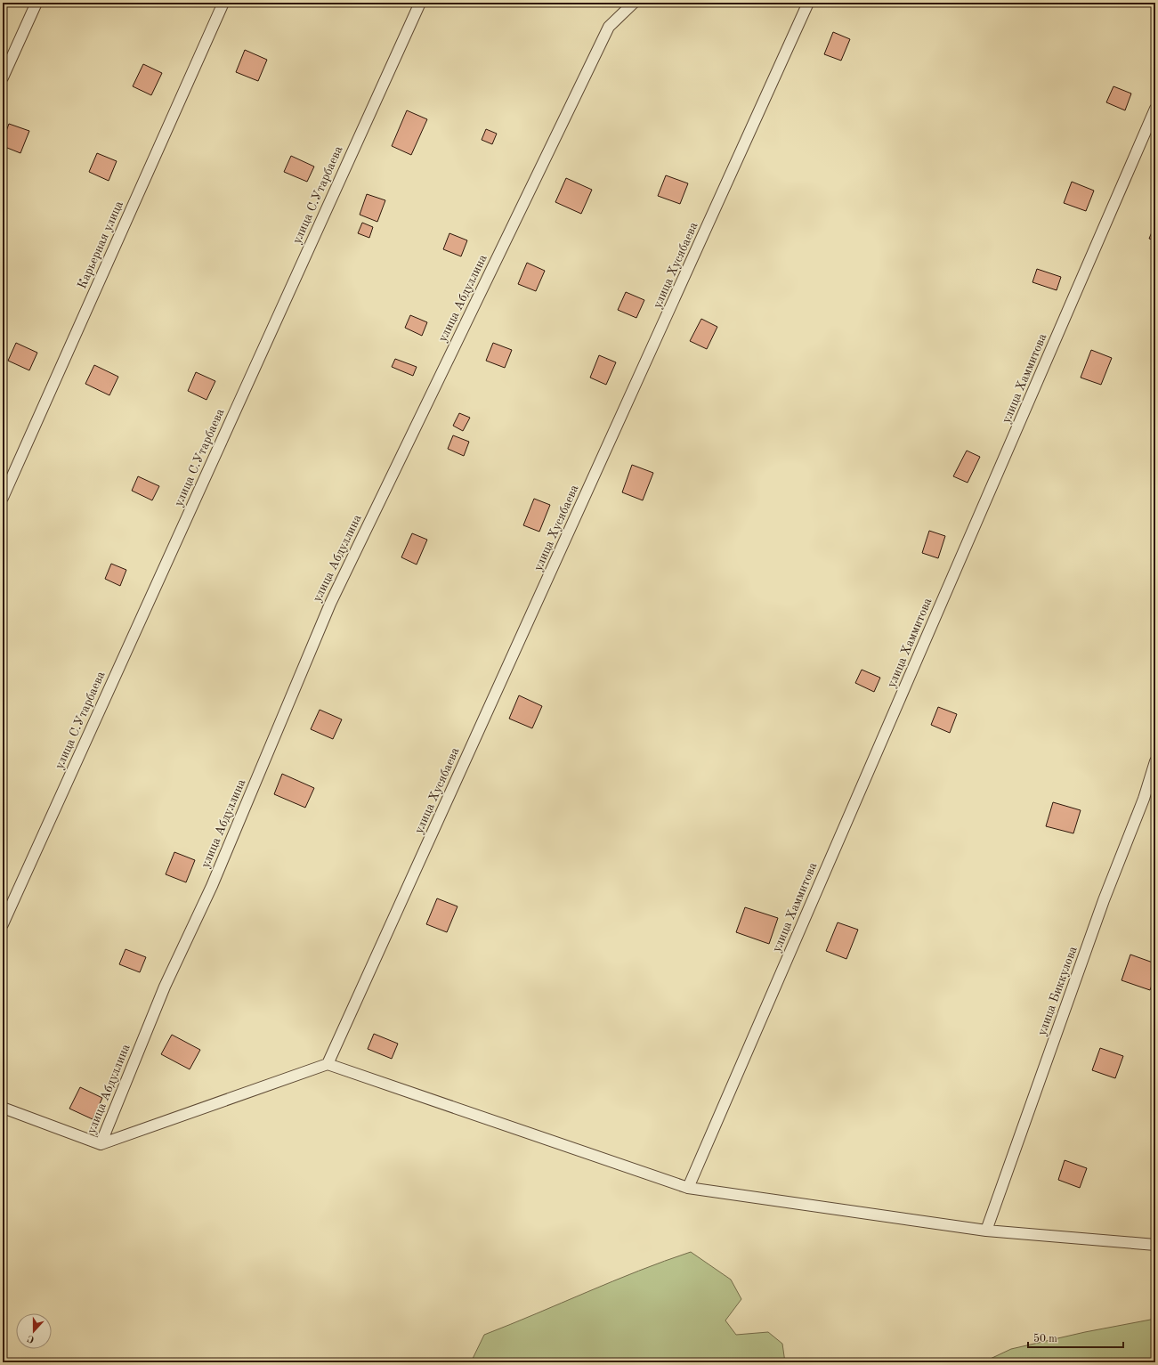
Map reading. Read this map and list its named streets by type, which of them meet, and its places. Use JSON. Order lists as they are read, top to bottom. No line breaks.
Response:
{"streets":{"street":["улица С.Утарбаева","Карьерная улица","улица Хусябаева","улица Абдуллина","улица Хаммитова","улица Биккулова"]},"scale_bar":"50 m","north":"bottom"}
